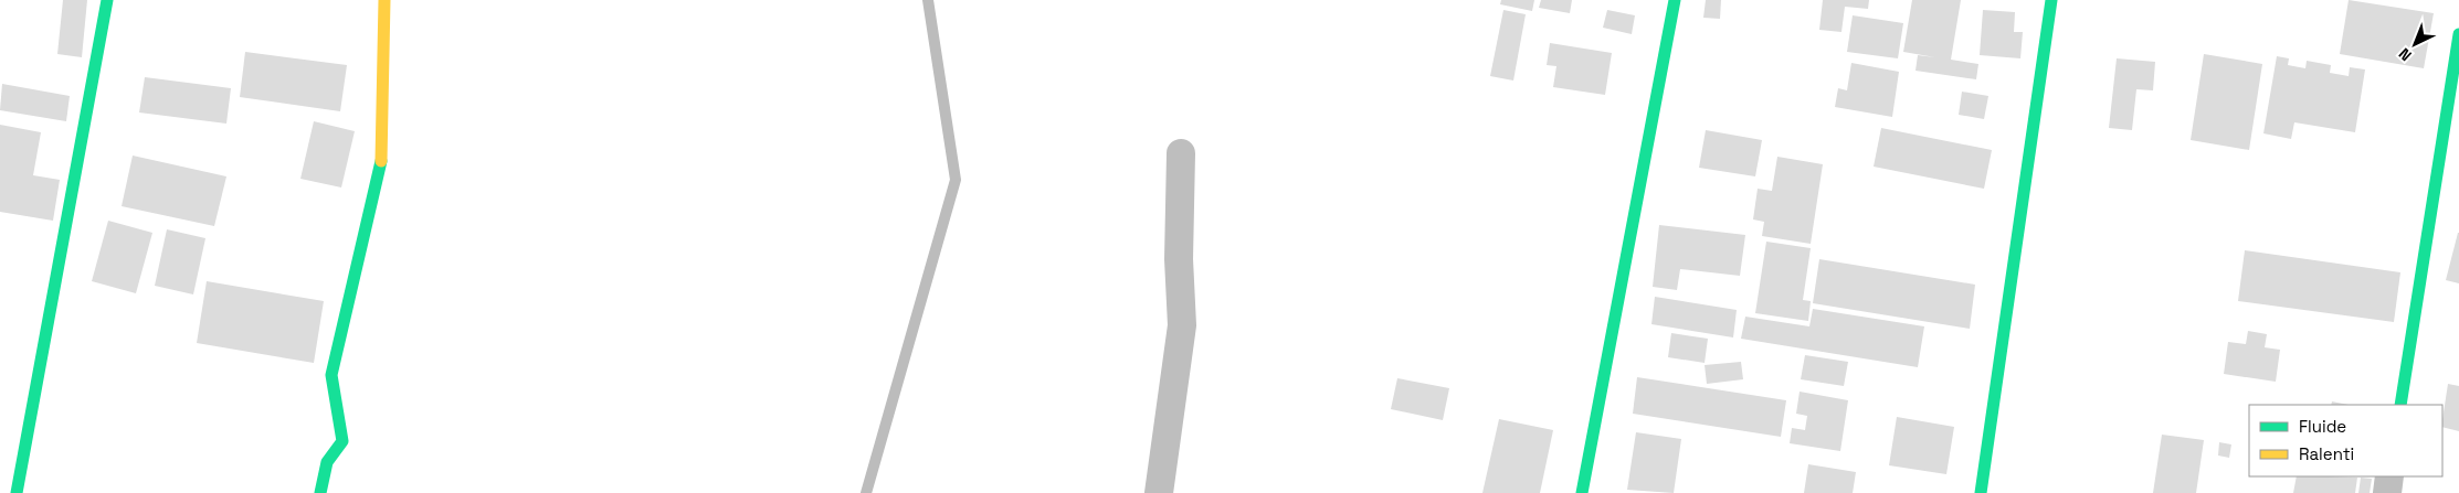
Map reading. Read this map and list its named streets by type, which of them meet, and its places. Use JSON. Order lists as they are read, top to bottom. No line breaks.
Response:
{"legend":["Fluide","Ralenti"],"north":"bottom left"}
